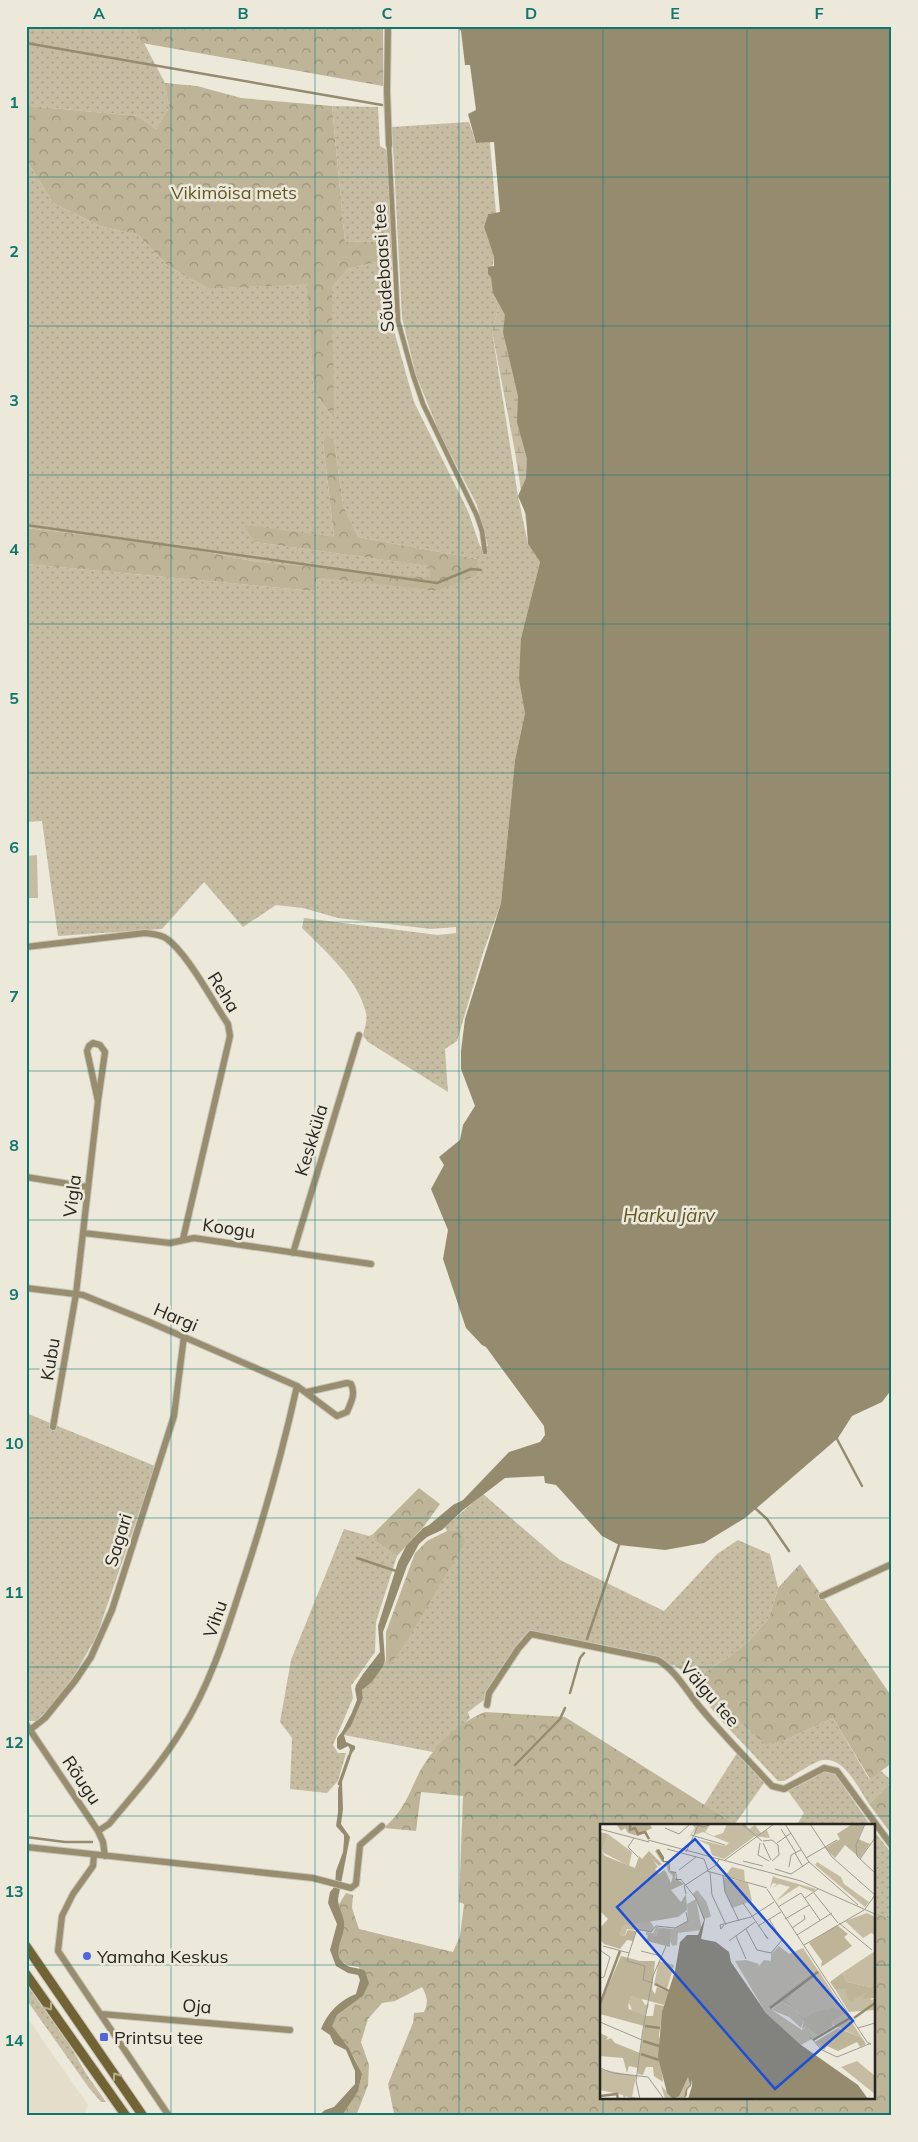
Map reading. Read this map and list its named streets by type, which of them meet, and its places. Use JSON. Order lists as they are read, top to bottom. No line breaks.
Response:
{"streets":{"street":["Sõudebaasi tee","Reha","Keskküla","Vigla","Koogu","Hargi","Kubu","Sagari","Vihu","Välgu tee","Rõugu","Oja"]},"crossings":[["Reha","Koogu"],["Keskküla","Koogu"],["Vigla","Koogu"],["Vigla","Hargi"],["Vigla","Kubu"],["Hargi","Kubu"],["Hargi","Sagari"],["Hargi","Vihu"],["Sagari","Rõugu"],["Vihu","Rõugu"]],"water":["Harku järv"],"parks":["Vikimõisa mets"],"places":{"other":["Yamaha Keskus"],"transit":["Printsu tee"]},"grid":{"columns":["A","B","C","D","E","F"],"rows":["1","2","3","4","5","6","7","8","9","10","11","12","13","14"]}}
